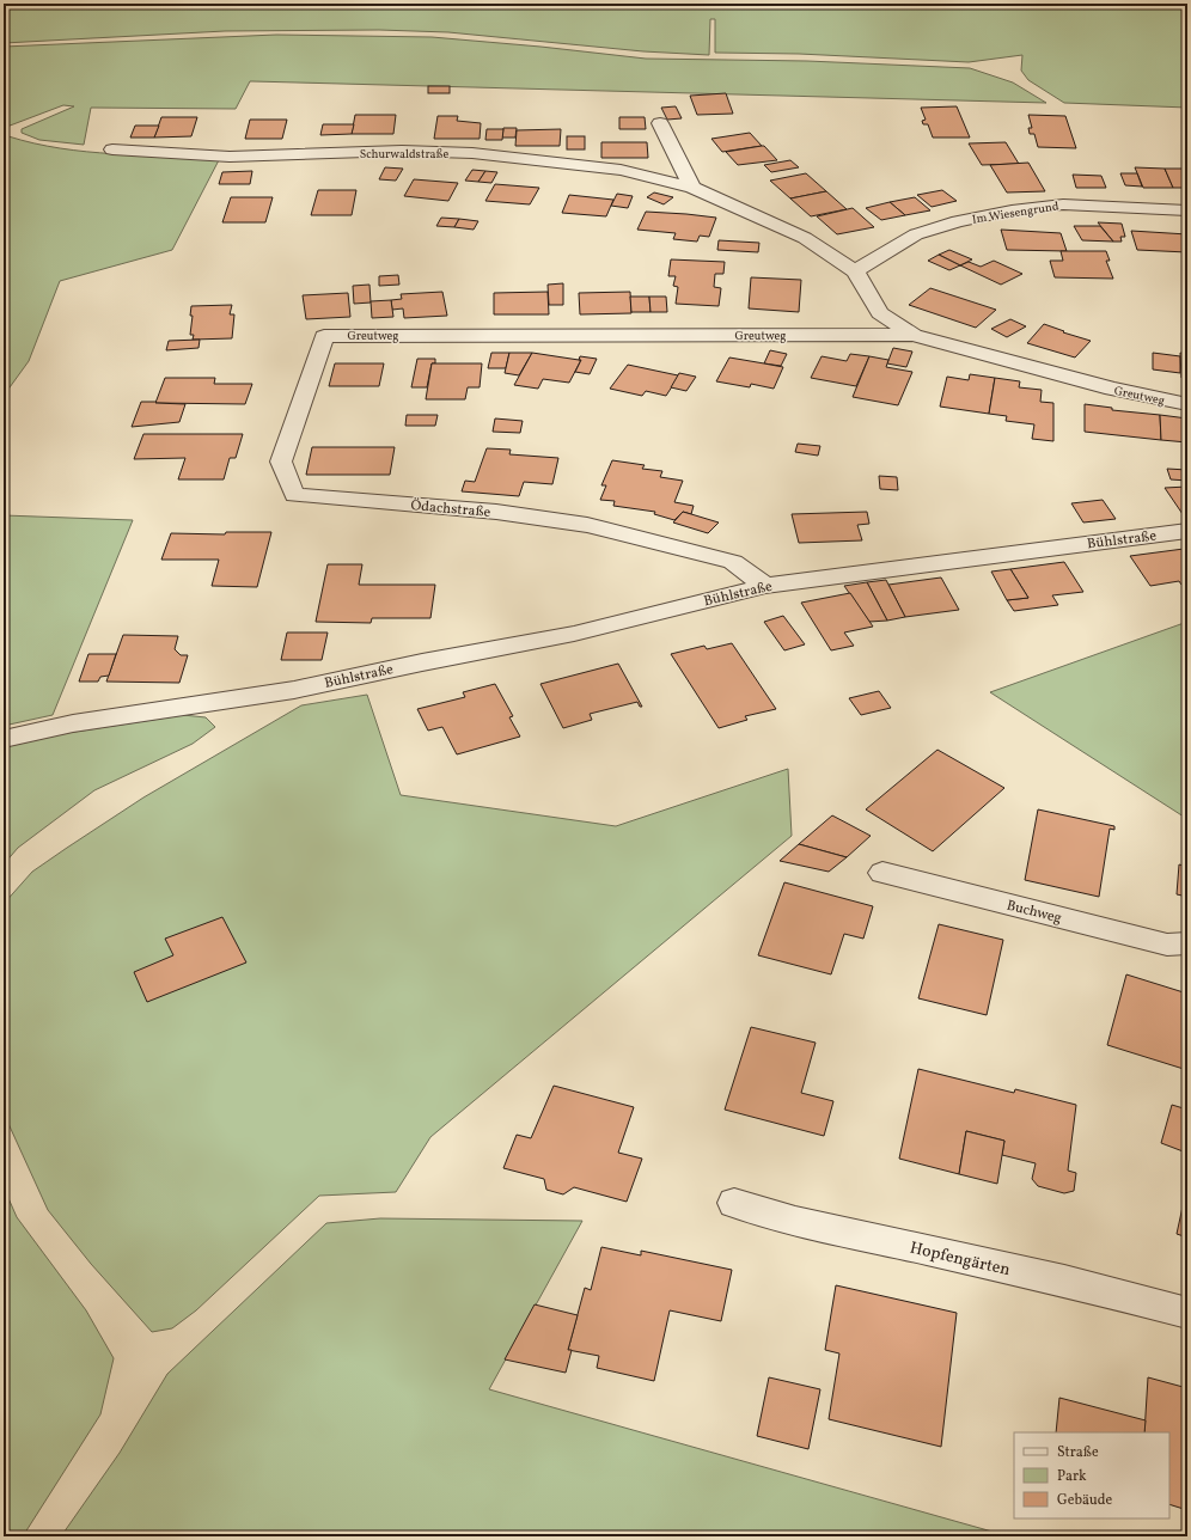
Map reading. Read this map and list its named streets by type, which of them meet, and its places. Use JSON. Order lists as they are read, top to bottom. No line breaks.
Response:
{"streets":{"street":["Schurwaldstraße","Im Wiesengrund","Greutweg","Ödachstraße","Bühlstraße","Buchweg","Hopfengärten"]},"crossings":[["Schurwaldstraße","Im Wiesengrund"],["Schurwaldstraße","Greutweg"],["Greutweg","Ödachstraße"],["Ödachstraße","Bühlstraße"]],"legend":["Straße","Park","Gebäude"]}
